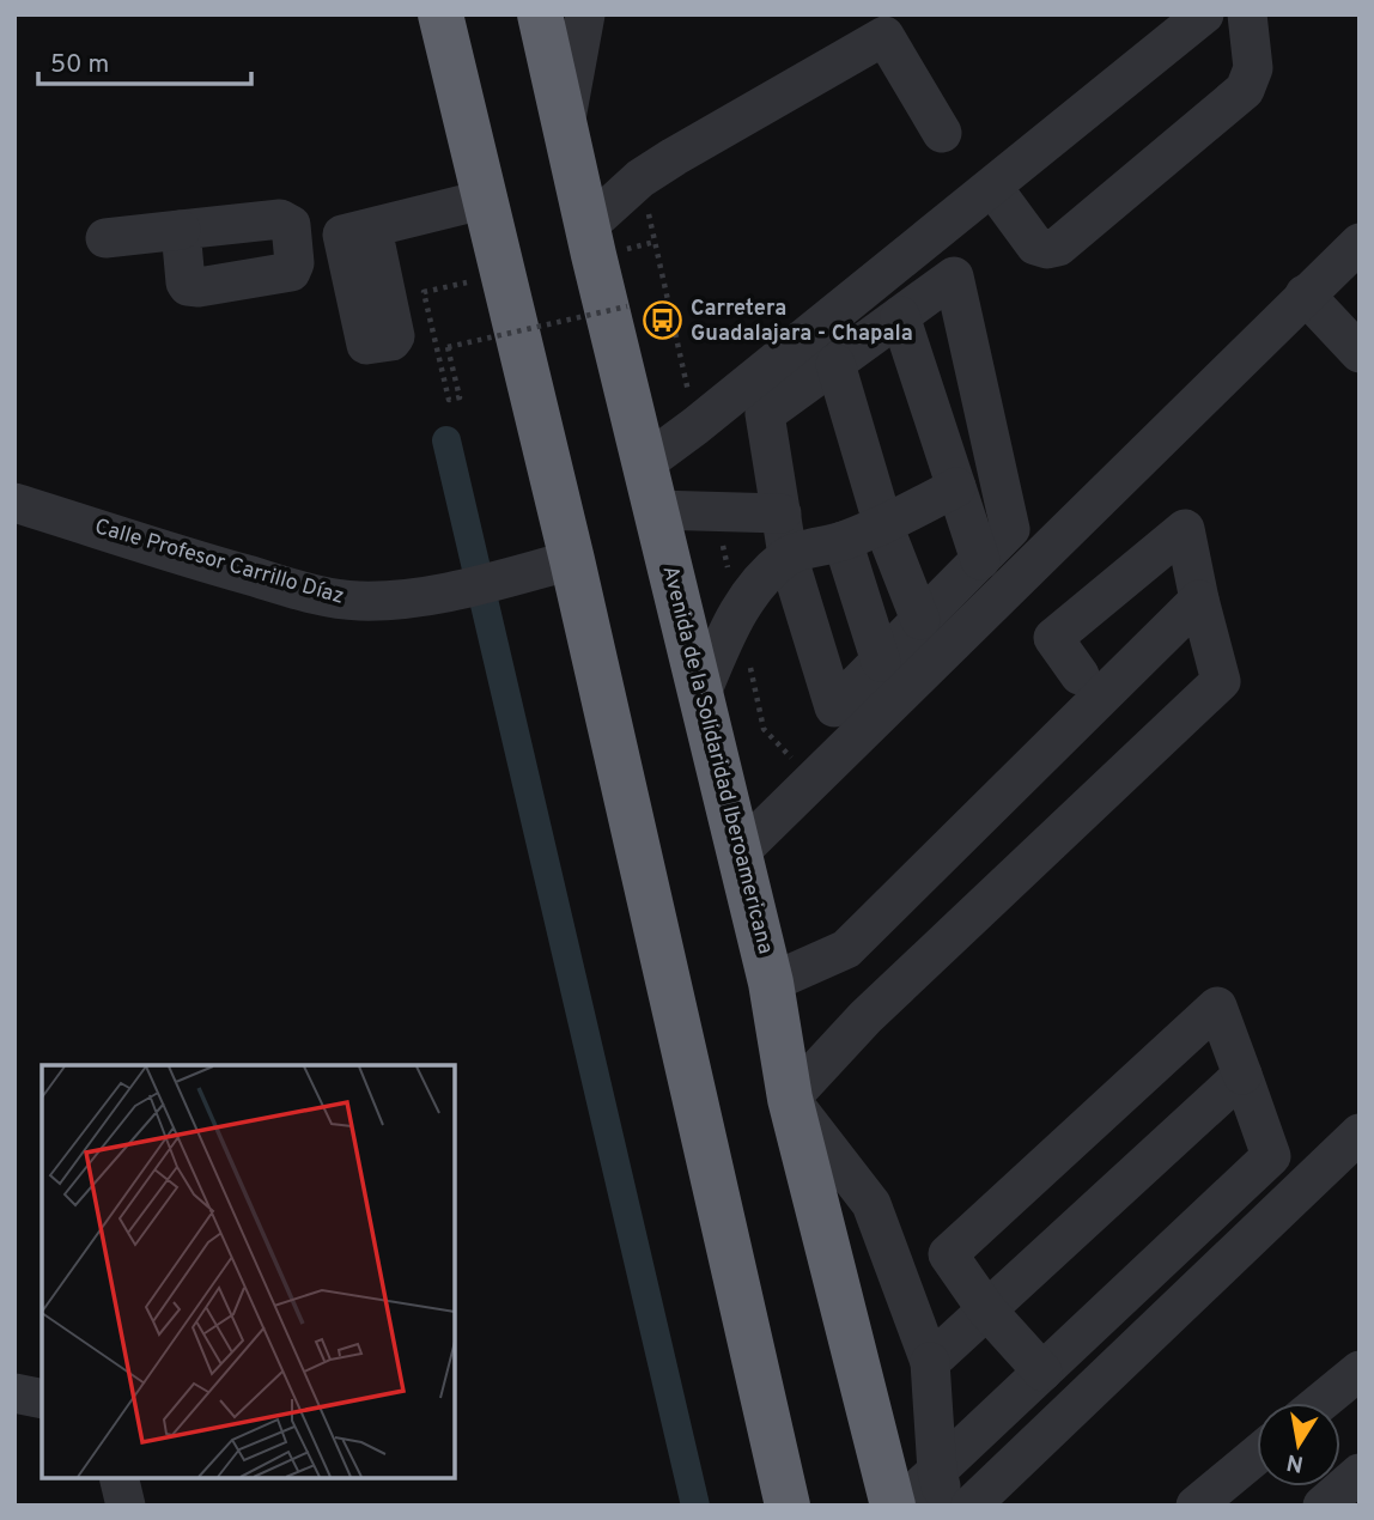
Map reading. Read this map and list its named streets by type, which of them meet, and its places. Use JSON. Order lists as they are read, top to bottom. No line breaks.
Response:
{"streets":{"highway":["Avenida de la Solidaridad Iberoamericana"],"street":["Calle Profesor Carrillo Díaz"]},"places":{"bus stop":["Carretera Guadalajara - Chapala"]},"scale_bar":"50 m","north":"bottom"}
